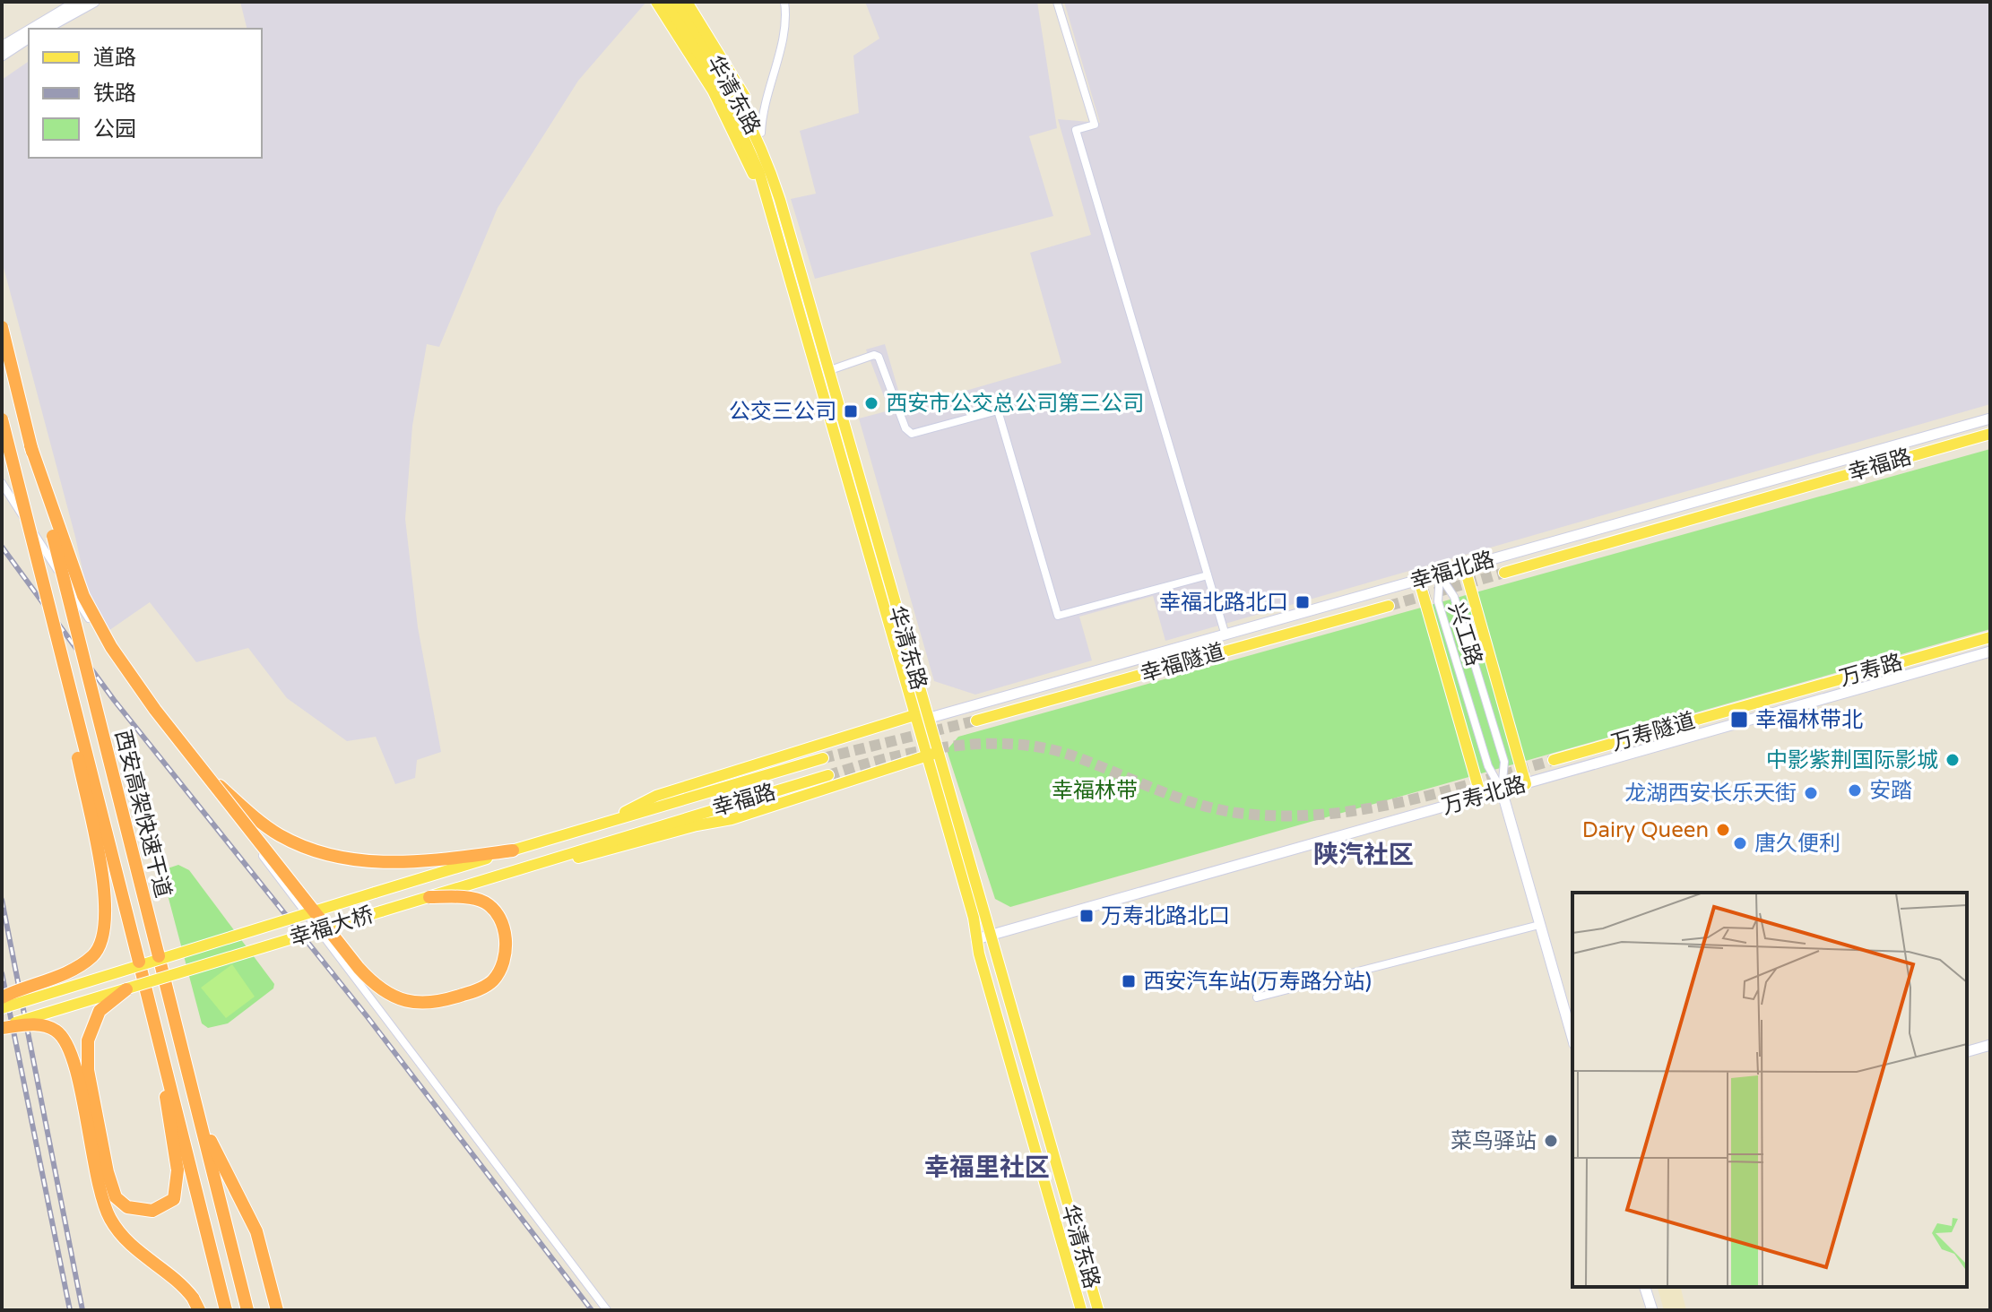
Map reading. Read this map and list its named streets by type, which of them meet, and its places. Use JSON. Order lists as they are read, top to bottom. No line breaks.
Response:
{"streets":{"highway":["西安高架快速干道"],"main road":["华清东路","幸福路","幸福北路","兴工路","幸福隧道","万寿路","万寿隧道","万寿北路","幸福大桥"]},"crossings":[["华清东路","幸福北路"],["华清东路","万寿北路"],["幸福路","幸福大桥"],["幸福北路","兴工路"],["兴工路","万寿北路"],["万寿路","万寿隧道"]],"districts":["陕汽社区","幸福里社区"],"parks":["幸福林带"],"places":{"other":["西安市公交总公司第三公司","中影紫荆国际影城","安踏","龙湖西安长乐天街","Dairy Queen","唐久便利","菜鸟驿站"],"transit":["公交三公司","幸福北路北口","幸福林带北","万寿北路北口","西安汽车站(万寿路分站)"]},"legend":["道路","铁路","公园"]}
